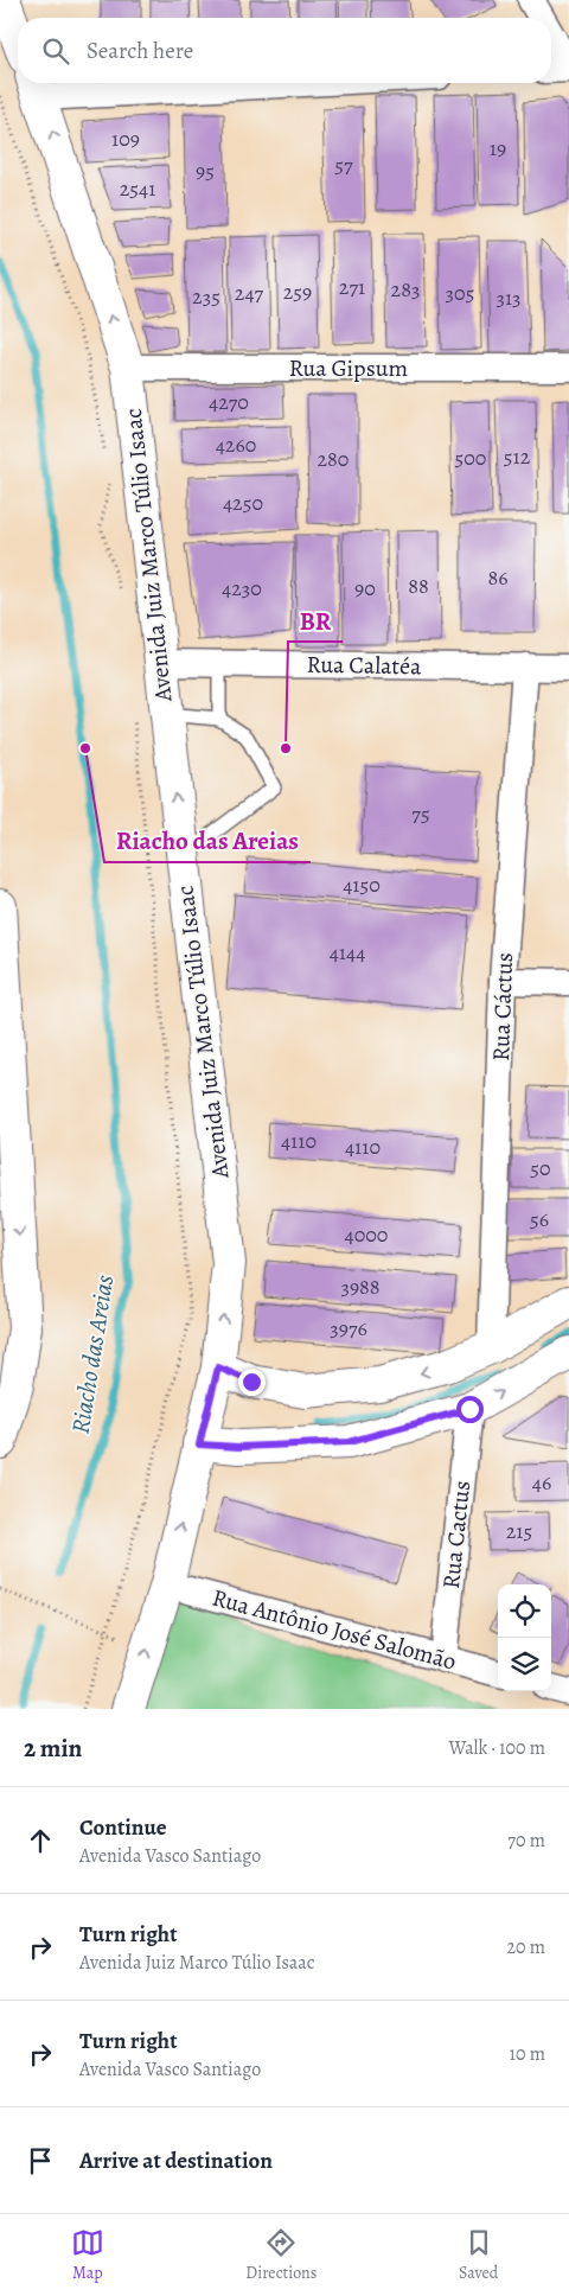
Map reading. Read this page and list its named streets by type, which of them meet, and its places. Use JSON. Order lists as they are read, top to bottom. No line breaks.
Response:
{"streets":{"main road":["Avenida Juiz Marco Túlio Isaac"],"street":["Rua Gipsum","Rua Calatéa","Rua Cáctus","Rua Cactus","Rua Antônio José Salomão"]},"crossings":[["Rua Gipsum","Avenida Juiz Marco Túlio Isaac"],["Avenida Juiz Marco Túlio Isaac","Rua Calatéa"],["Avenida Juiz Marco Túlio Isaac","Rua Antônio José Salomão"],["Rua Calatéa","Rua Cáctus"],["Rua Cactus","Rua Antônio José Salomão"]],"water":["Riacho das Areias"],"places":["Riacho das Areias","BR"],"house_numbers":["109","19","57","95","2541","271","283","259","247","305","235","313","4270","4260","512","500","280","4250","86","88","4230","90","75","4150","4144","4110","4110","50","56","4000","3988","3976","46","215"],"page":{"search":"Search here","heading":["2 min","Walk · 100 m"],"list":[["Continue","Avenida Vasco Santiago","70 m"],["Turn right","Avenida Juiz Marco Túlio Isaac","20 m"],["Turn right","Avenida Vasco Santiago","10 m"],"Arrive at destination"],"nav":["Map","Directions","Saved"]}}
